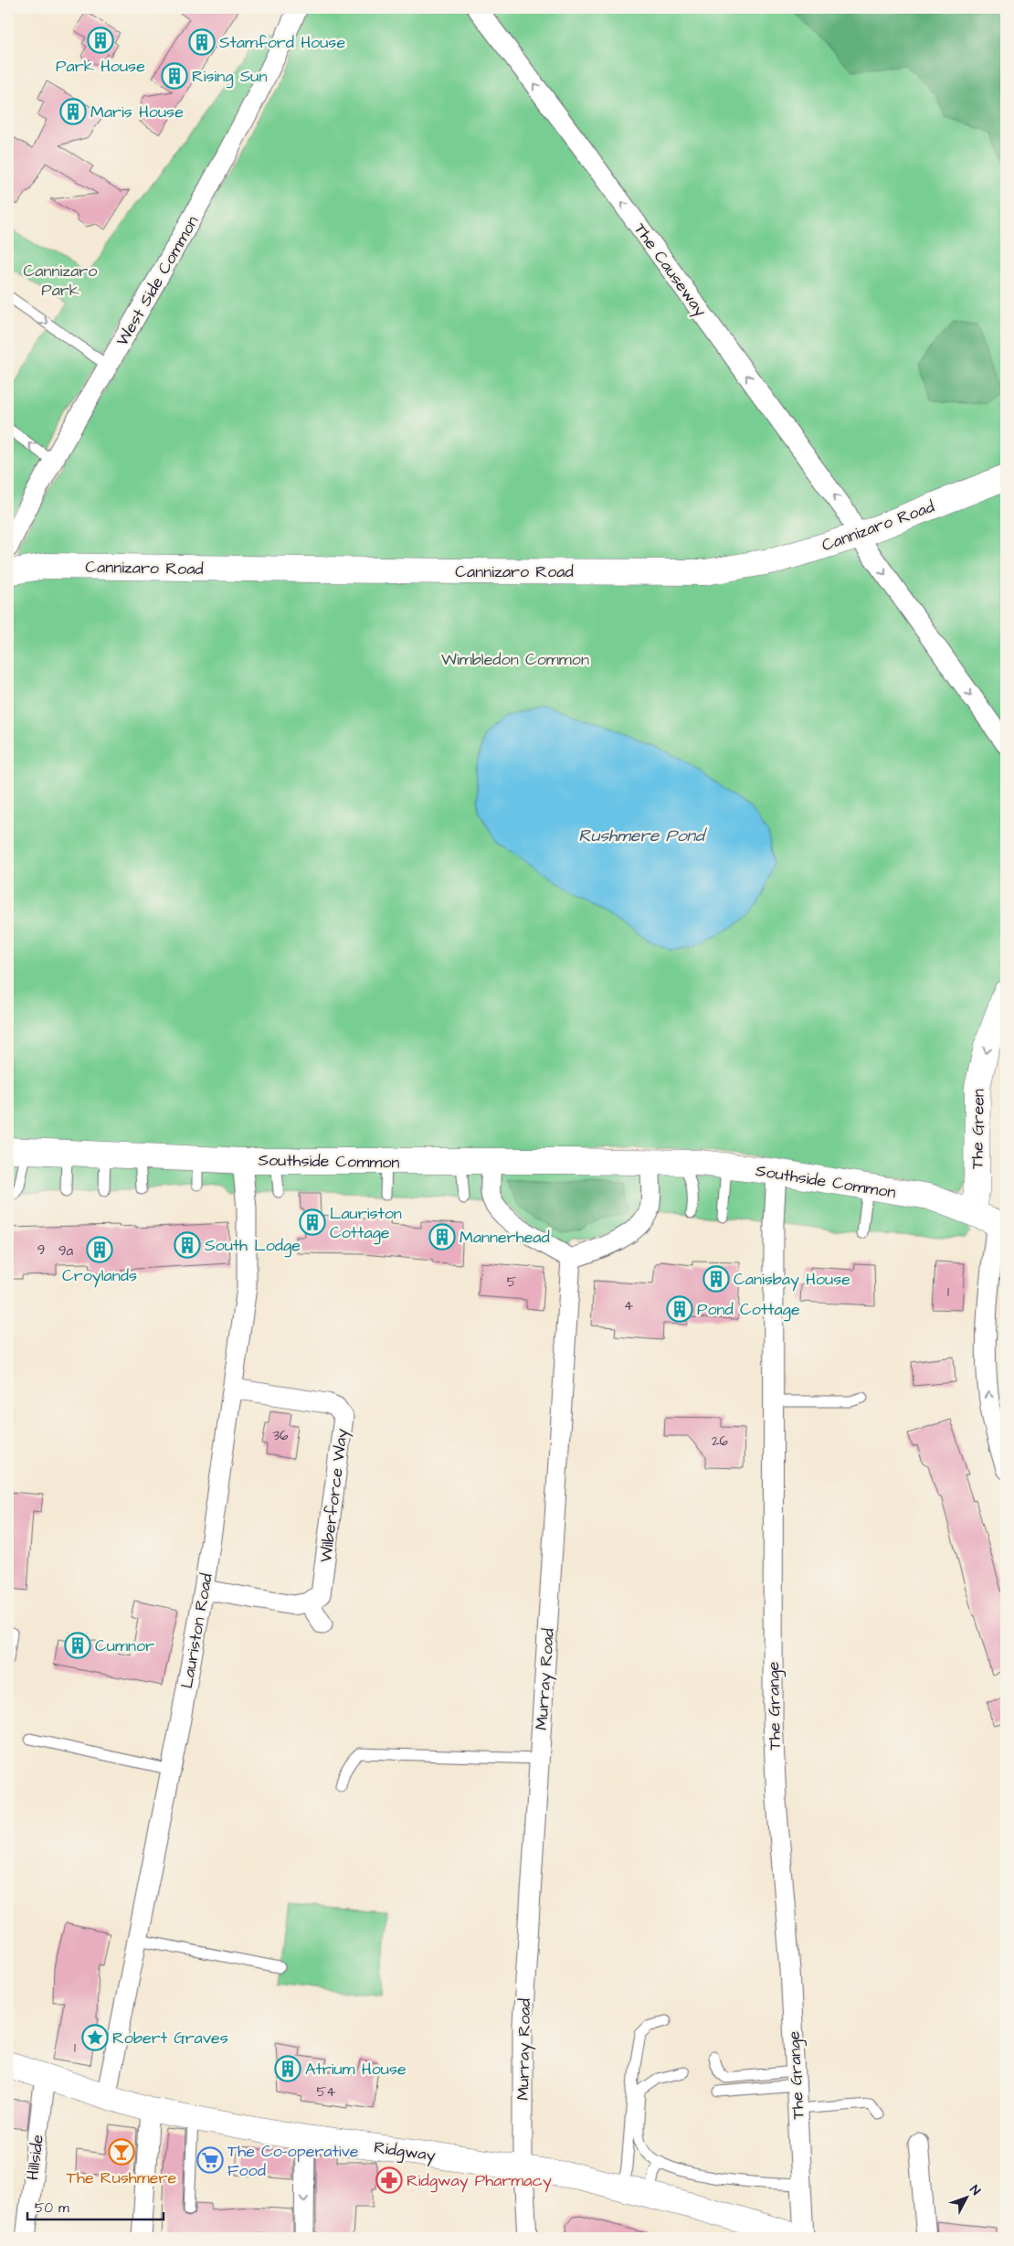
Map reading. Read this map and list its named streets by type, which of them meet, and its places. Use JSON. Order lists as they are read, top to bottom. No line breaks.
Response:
{"streets":{"street":["The Causeway","West Side Common","Cannizaro Road","The Green","Southside Common","Wilberforce Way","Lauriston Road","Murray Road","The Grange","Ridgway","Hillside"]},"crossings":[["The Causeway","Cannizaro Road"],["The Green","Southside Common"],["Southside Common","Lauriston Road"],["Southside Common","The Grange"],["Wilberforce Way","Lauriston Road"],["Lauriston Road","Ridgway"],["Murray Road","Ridgway"],["The Grange","Ridgway"],["Ridgway","Hillside"]],"one_way":["The Green"],"water":["Rushmere Pond"],"parks":["Cannizaro Park","Wimbledon Common"],"places":{"building":["Park House","Stamford House","Rising Sun","Maris House","Lauriston Cottage","Mannerhead","South Lodge","Croylands","Canisbay House","Pond Cottage","Cumnor","Atrium House"],"place":["Robert Graves"],"bar":["The Rushmere"],"supermarket":["The Co-operative Food"],"pharmacy":["Ridgway Pharmacy"]},"house_numbers":["9","9a","5","1","4","36","26","1","54"],"scale_bar":"50 m","north":"top right"}
